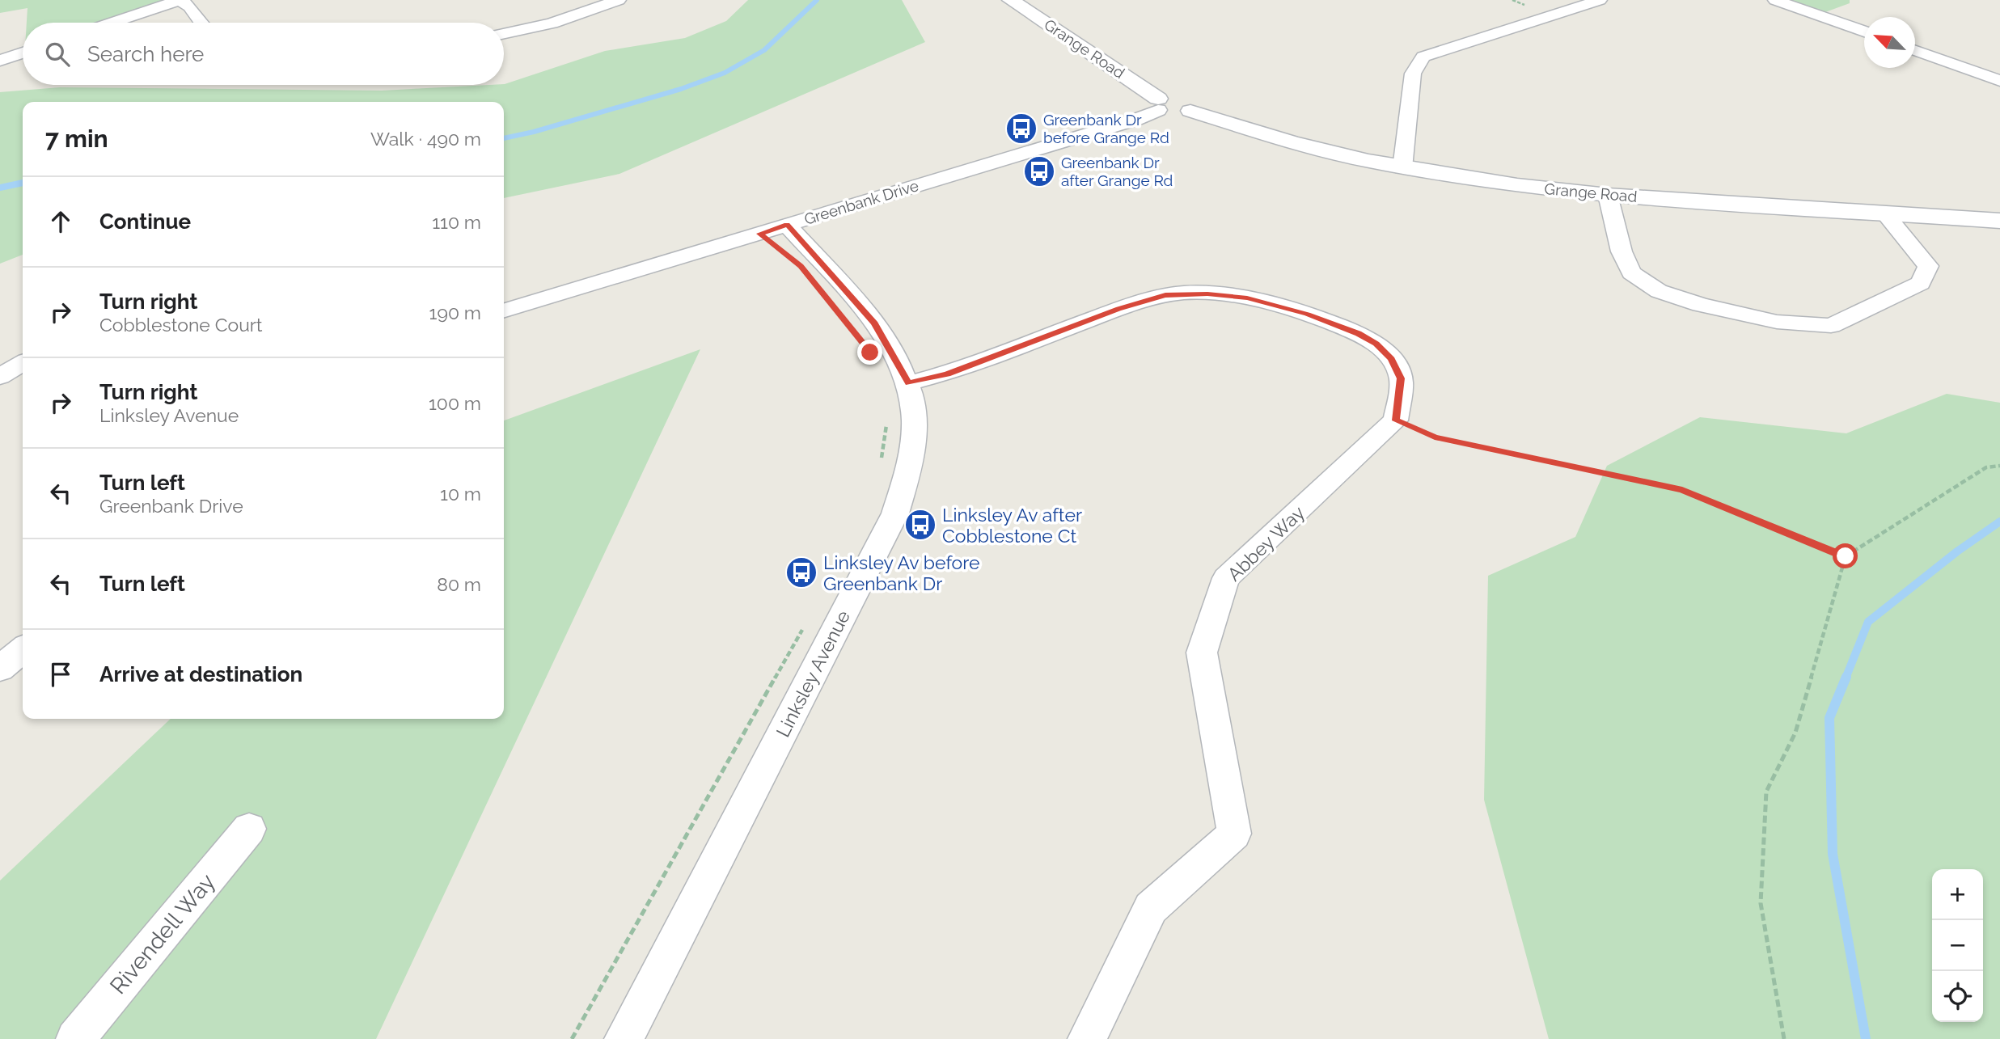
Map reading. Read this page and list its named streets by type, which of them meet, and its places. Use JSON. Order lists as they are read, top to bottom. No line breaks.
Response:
{"streets":{"street":["Grange Road","Greenbank Drive","Abbey Way","Linksley Avenue","Rivendell Way"]},"crossings":[["Grange Road","Greenbank Drive"],["Greenbank Drive","Linksley Avenue"]],"places":{"bus stop":["Greenbank Dr before Grange Rd","Greenbank Dr after Grange Rd","Linksley Av after Cobblestone Ct","Linksley Av before Greenbank Dr"]},"north":"top left","page":{"search":"Search here","heading":["7 min","Walk · 490 m"],"list":[["Continue","110 m"],["Turn right","Cobblestone Court","190 m"],["Turn right","Linksley Avenue","100 m"],["Turn left","Greenbank Drive","10 m"],["Turn left","80 m"],"Arrive at destination"],"map_buttons":["+","−"]}}
